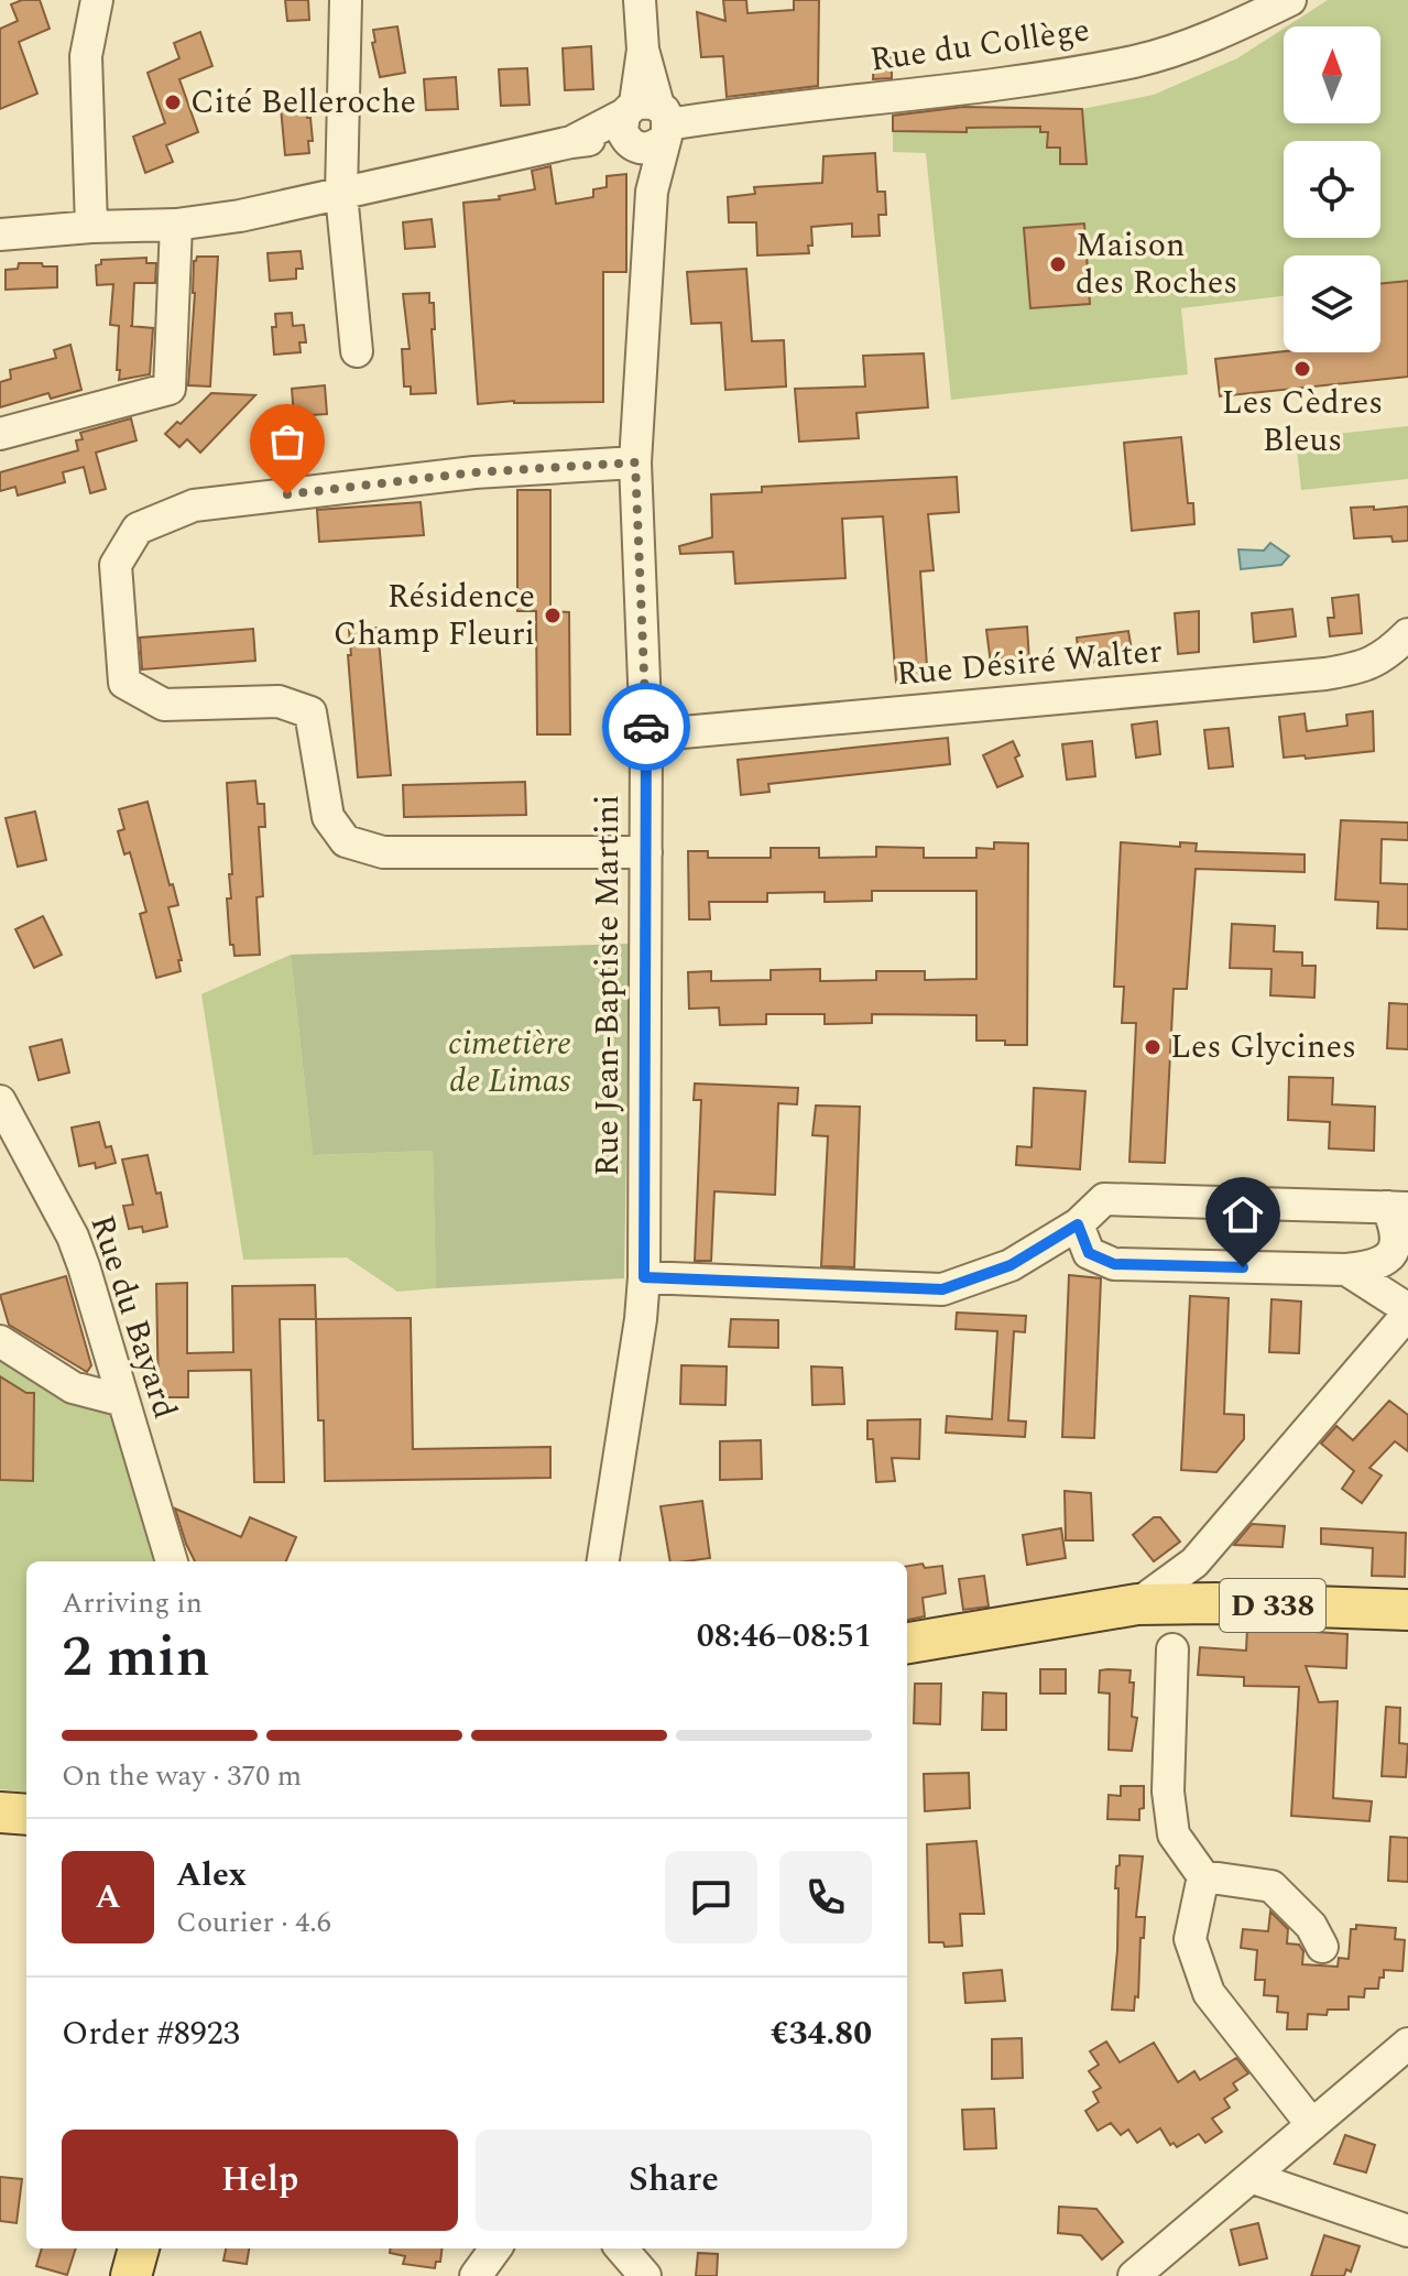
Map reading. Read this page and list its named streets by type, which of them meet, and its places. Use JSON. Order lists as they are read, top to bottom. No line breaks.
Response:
{"streets":{"main road":["D 338"],"street":["Rue du Collège","Rue Désiré Walter","Rue Jean-Baptiste Martini","Rue du Bayard"]},"crossings":[["Rue du Collège","Rue Jean-Baptiste Martini"],["Rue Désiré Walter","Rue Jean-Baptiste Martini"]],"parks":["cimetière de Limas"],"places":["Cité Belleroche","Maison des Roches","Les Cèdres Bleus","Résidence Champ Fleuri","Les Glycines"],"north":"top","page":{"heading":["2 min","Arriving in","08:46–08:51"],"panel":["Alex","Courier · 4.6","Order #8923","€34.80"],"bar":"On the way · 370 m","round":"A","buttons":["Help","Share"]}}
